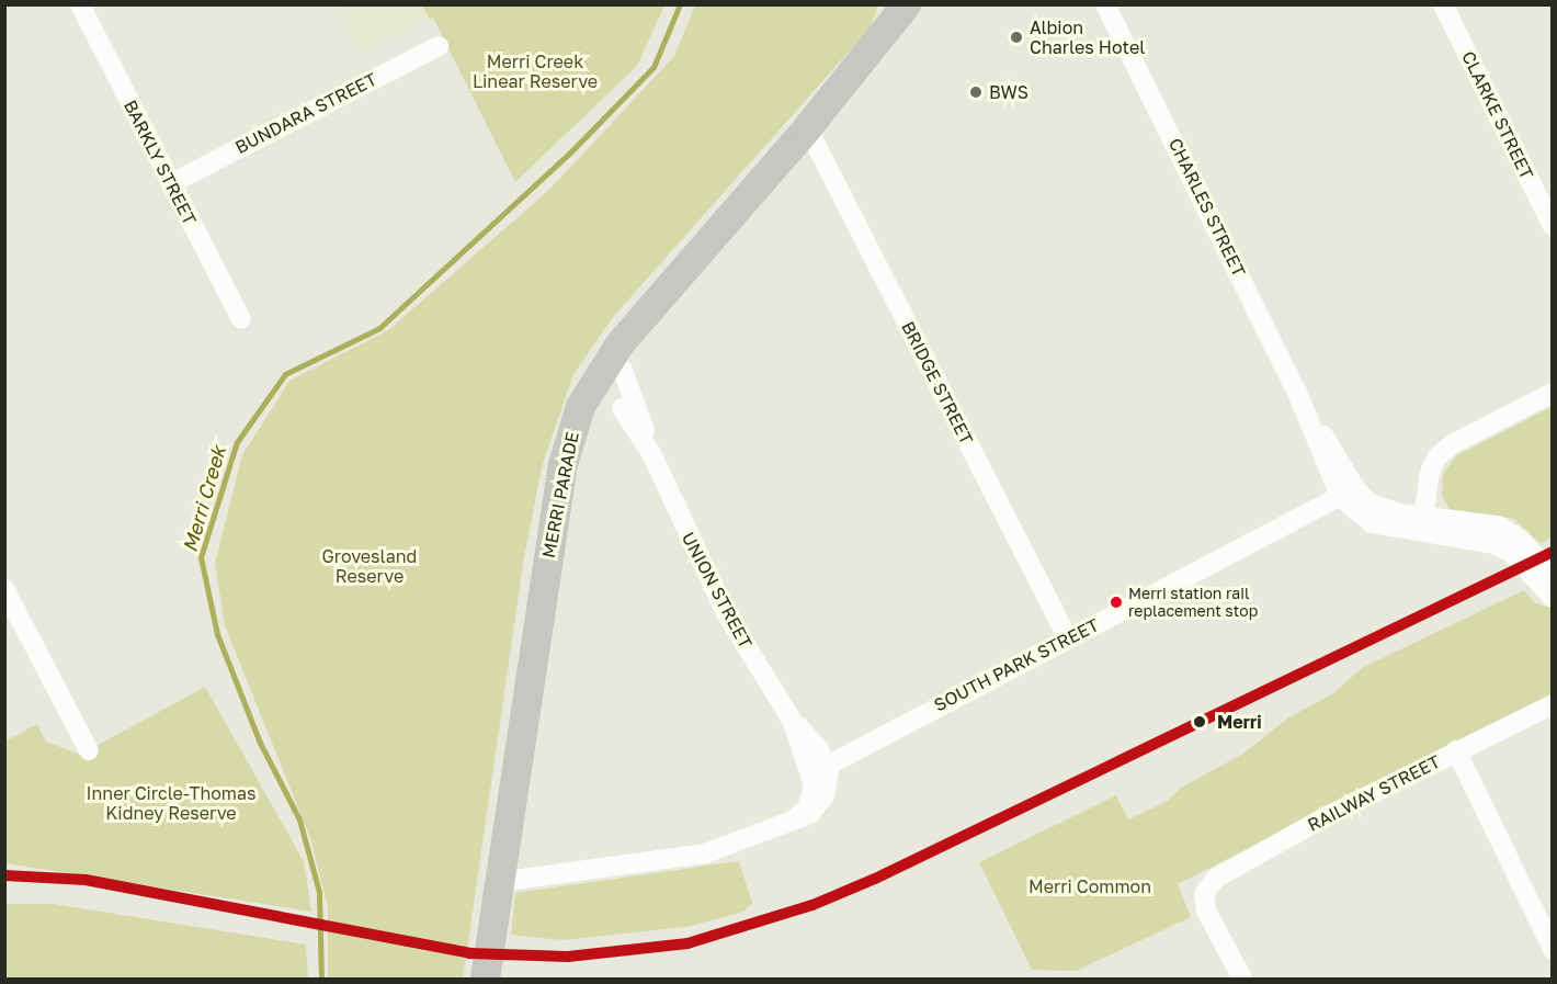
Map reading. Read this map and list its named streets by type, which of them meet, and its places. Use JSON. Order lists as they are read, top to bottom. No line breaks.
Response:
{"streets":{"main road":["MERRI PARADE"],"street":["BUNDARA STREET","CLARKE STREET","BARKLY STREET","CHARLES STREET","BRIDGE STREET","UNION STREET","SOUTH PARK STREET","RAILWAY STREET"]},"crossings":[["BUNDARA STREET","BARKLY STREET"],["CHARLES STREET","SOUTH PARK STREET"],["BRIDGE STREET","MERRI PARADE"],["BRIDGE STREET","SOUTH PARK STREET"],["MERRI PARADE","UNION STREET"],["UNION STREET","SOUTH PARK STREET"]],"water":["Merri Creek"],"parks":["Merri Creek Linear Reserve","Grovesland Reserve","Inner Circle-Thomas Kidney Reserve","Merri Common"],"places":["Albion Charles Hotel","BWS","Merri station rail replacement stop","Merri"]}
